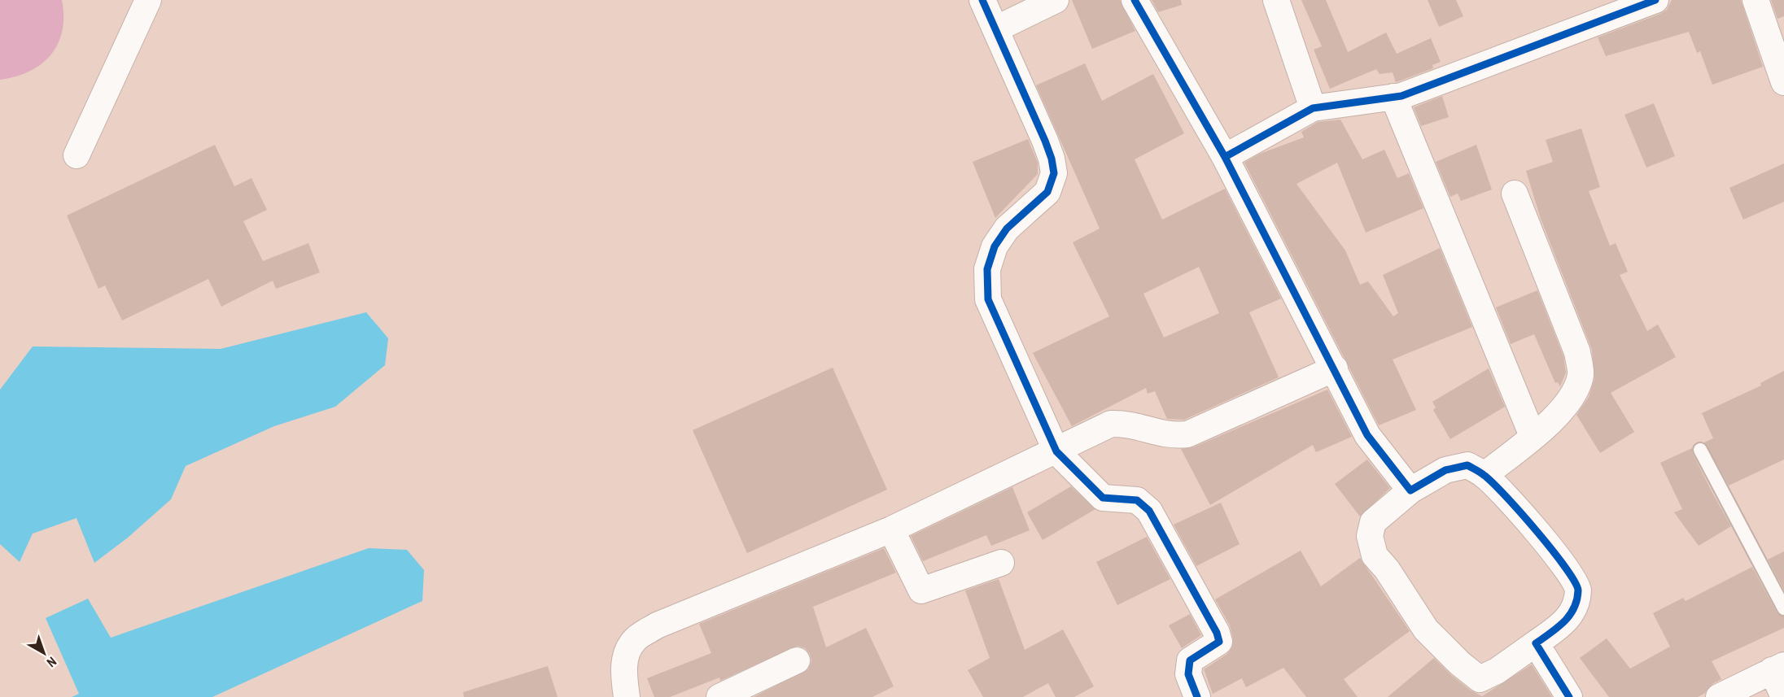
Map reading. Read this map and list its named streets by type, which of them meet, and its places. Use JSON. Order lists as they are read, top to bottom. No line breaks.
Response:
{"north":"bottom right"}
